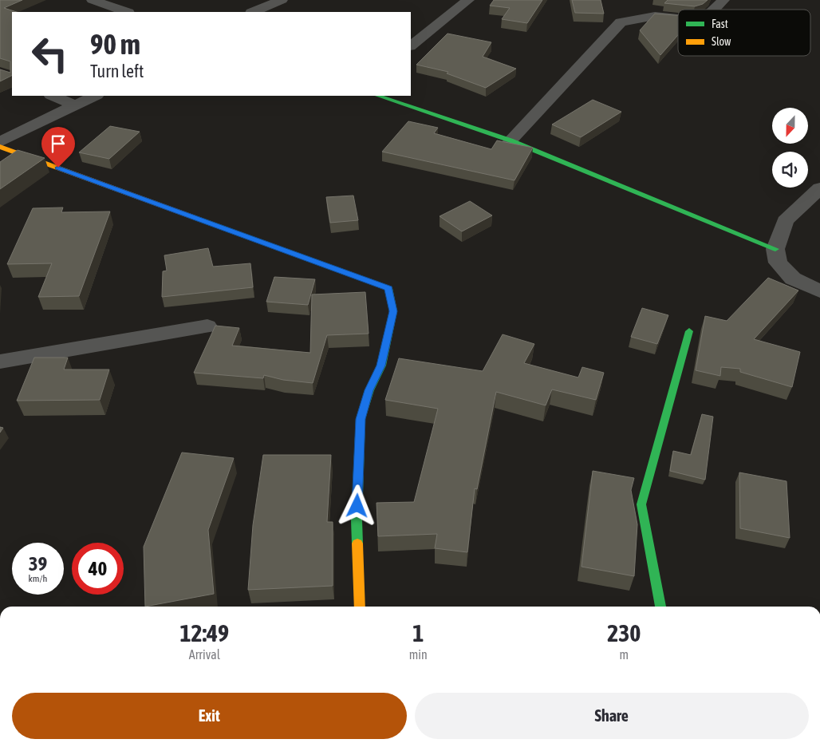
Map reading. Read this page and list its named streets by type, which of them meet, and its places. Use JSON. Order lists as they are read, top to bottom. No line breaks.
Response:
{"legend":["Fast","Slow"],"north":"bottom","page":{"turn":["90 m","Turn left"],"speed":"39 km/h","limit":"40","eta":["12:49","Arrival","1","min","230","m"],"buttons":["Exit","Share"]}}
